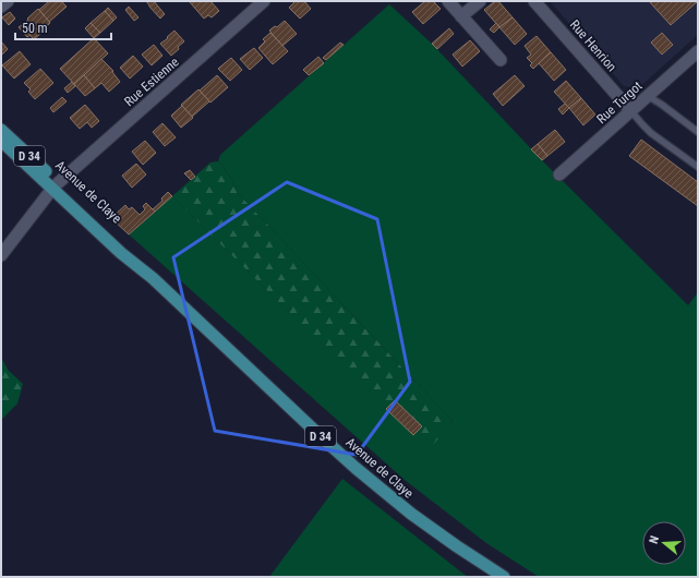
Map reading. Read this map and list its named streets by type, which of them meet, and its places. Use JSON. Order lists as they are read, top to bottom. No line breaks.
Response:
{"streets":{"main road":["D 34","Avenue de Claye"],"street":["Rue Henrion","Rue Estienne","Rue Turgot"]},"crossings":[["Rue Henrion","Rue Turgot"],["Rue Estienne","Avenue de Claye"]],"scale_bar":"50 m","north":"left"}
